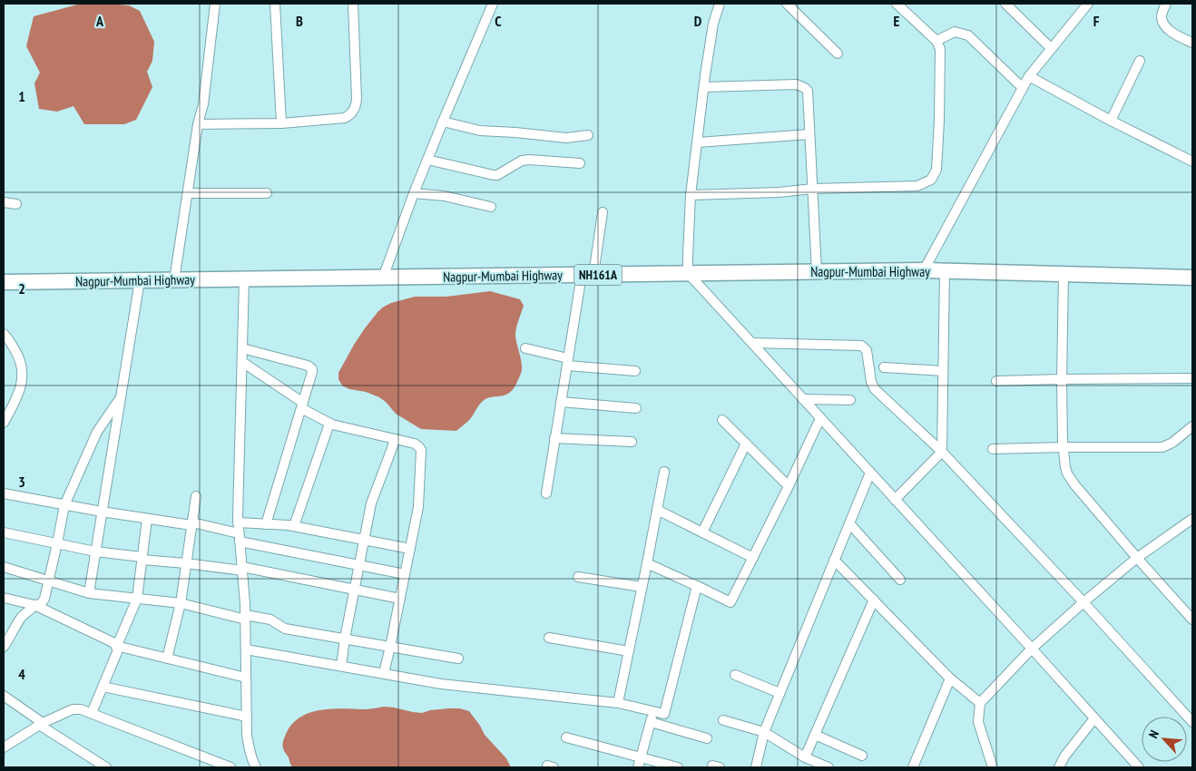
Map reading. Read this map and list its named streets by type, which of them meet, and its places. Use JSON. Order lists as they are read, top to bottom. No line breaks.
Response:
{"streets":{"highway":["Nagpur-Mumbai Highway","NH161A"]},"north":"top left","grid":{"columns":["A","B","C","D","E","F"],"rows":["1","2","3","4"]}}
